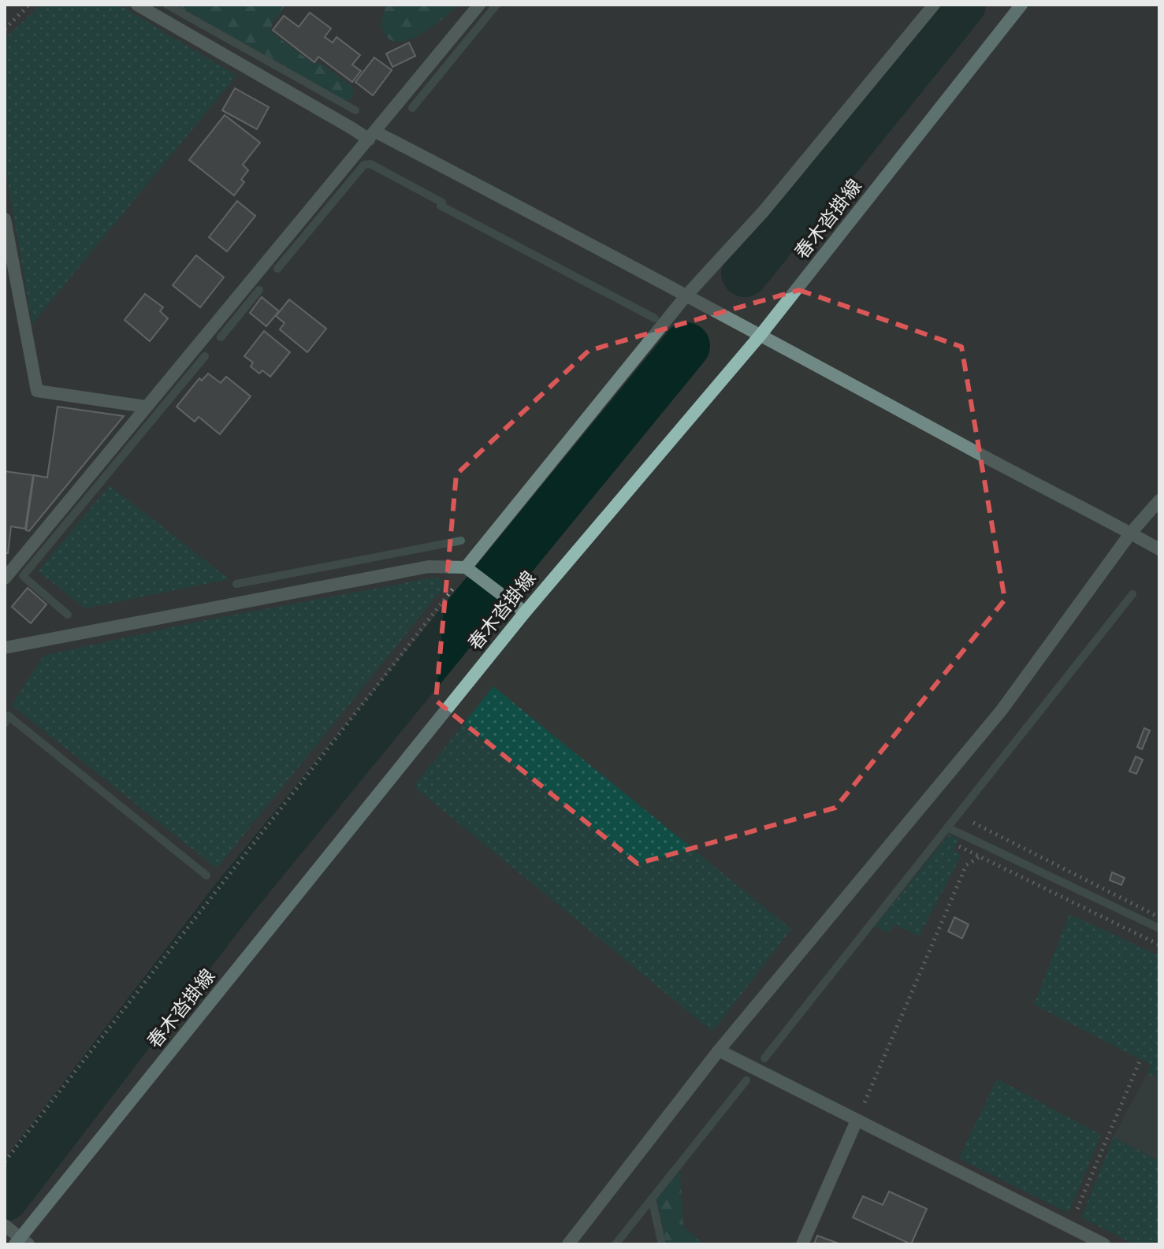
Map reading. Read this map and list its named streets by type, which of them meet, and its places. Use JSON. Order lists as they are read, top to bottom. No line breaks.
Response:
{"streets":{"main road":["春木沓掛線"]}}
